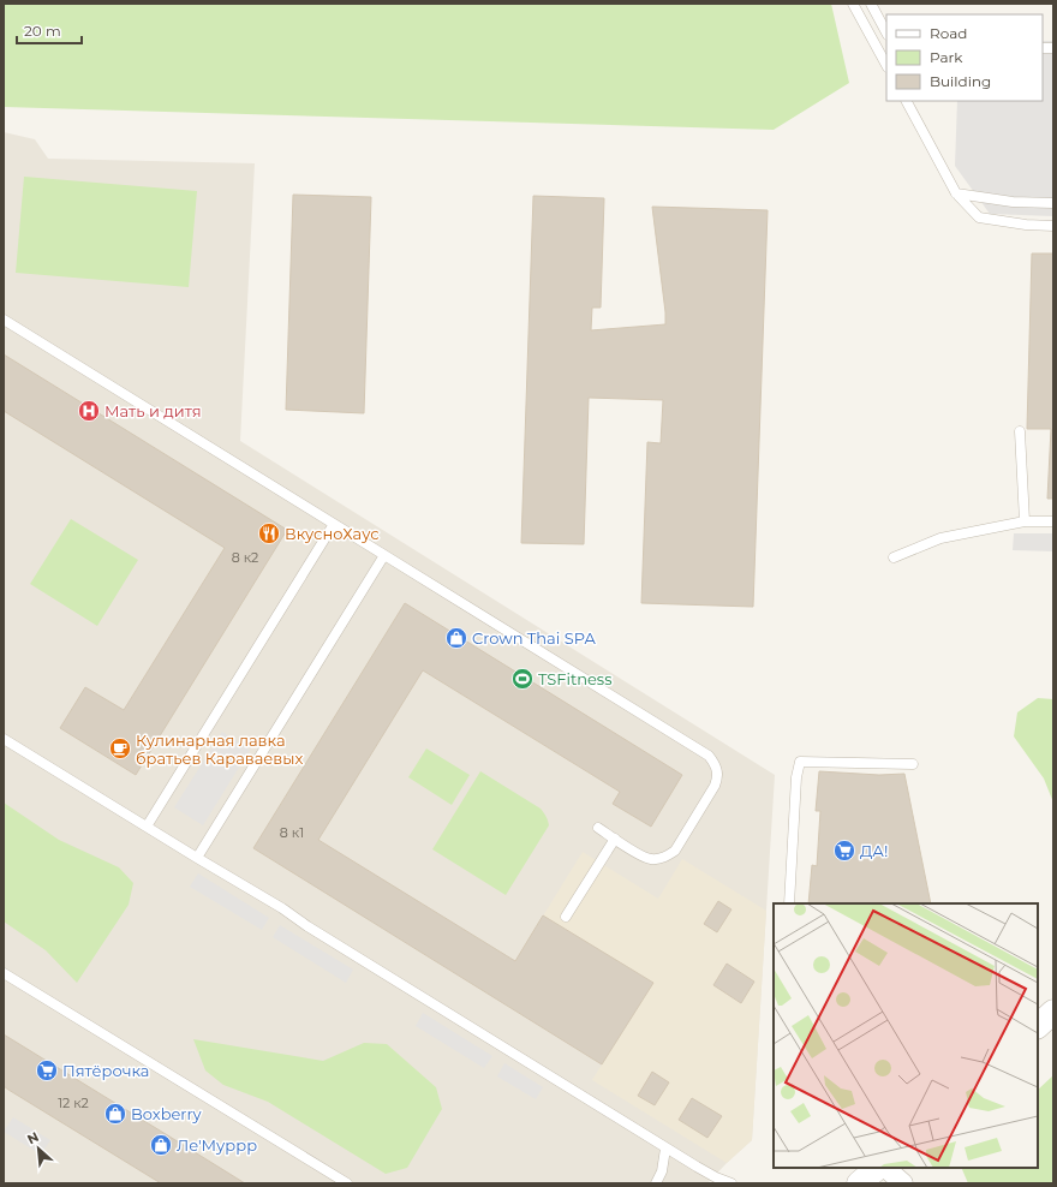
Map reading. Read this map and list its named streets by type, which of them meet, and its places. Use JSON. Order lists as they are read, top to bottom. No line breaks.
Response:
{"places":{"hospital":["Мать и дитя"],"restaurant":["ВкусноХаус"],"shop":["Crown Thai SPA","Boxberry","Ле'Муррр"],"sports":["TSFitness"],"cafe":["Кулинарная лавка братьев Караваевых"],"supermarket":["ДА!","Пятёрочка"]},"house_numbers":["8 к2","8 к1","12 к2"],"legend":["Road","Park","Building"],"scale_bar":"20 m","north":"top left"}
